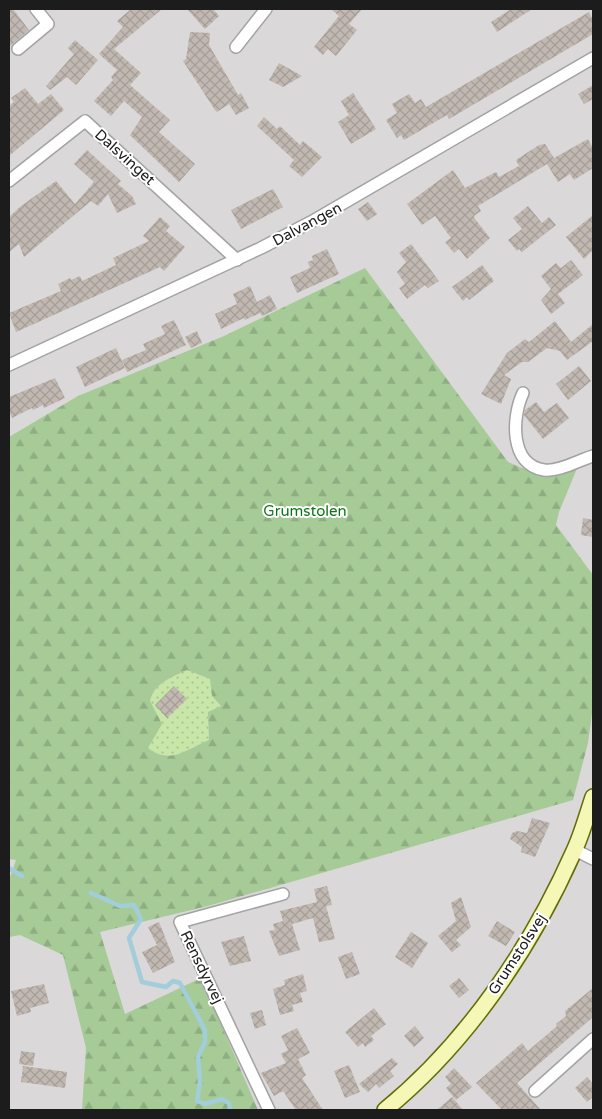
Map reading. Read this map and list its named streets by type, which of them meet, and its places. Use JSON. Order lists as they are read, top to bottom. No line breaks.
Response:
{"streets":{"street":["Dalsvinget","Dalvangen","Grumstolsvej","Rensdyrvej"]},"crossings":[["Dalsvinget","Dalvangen"]],"parks":["Grumstolen"]}
